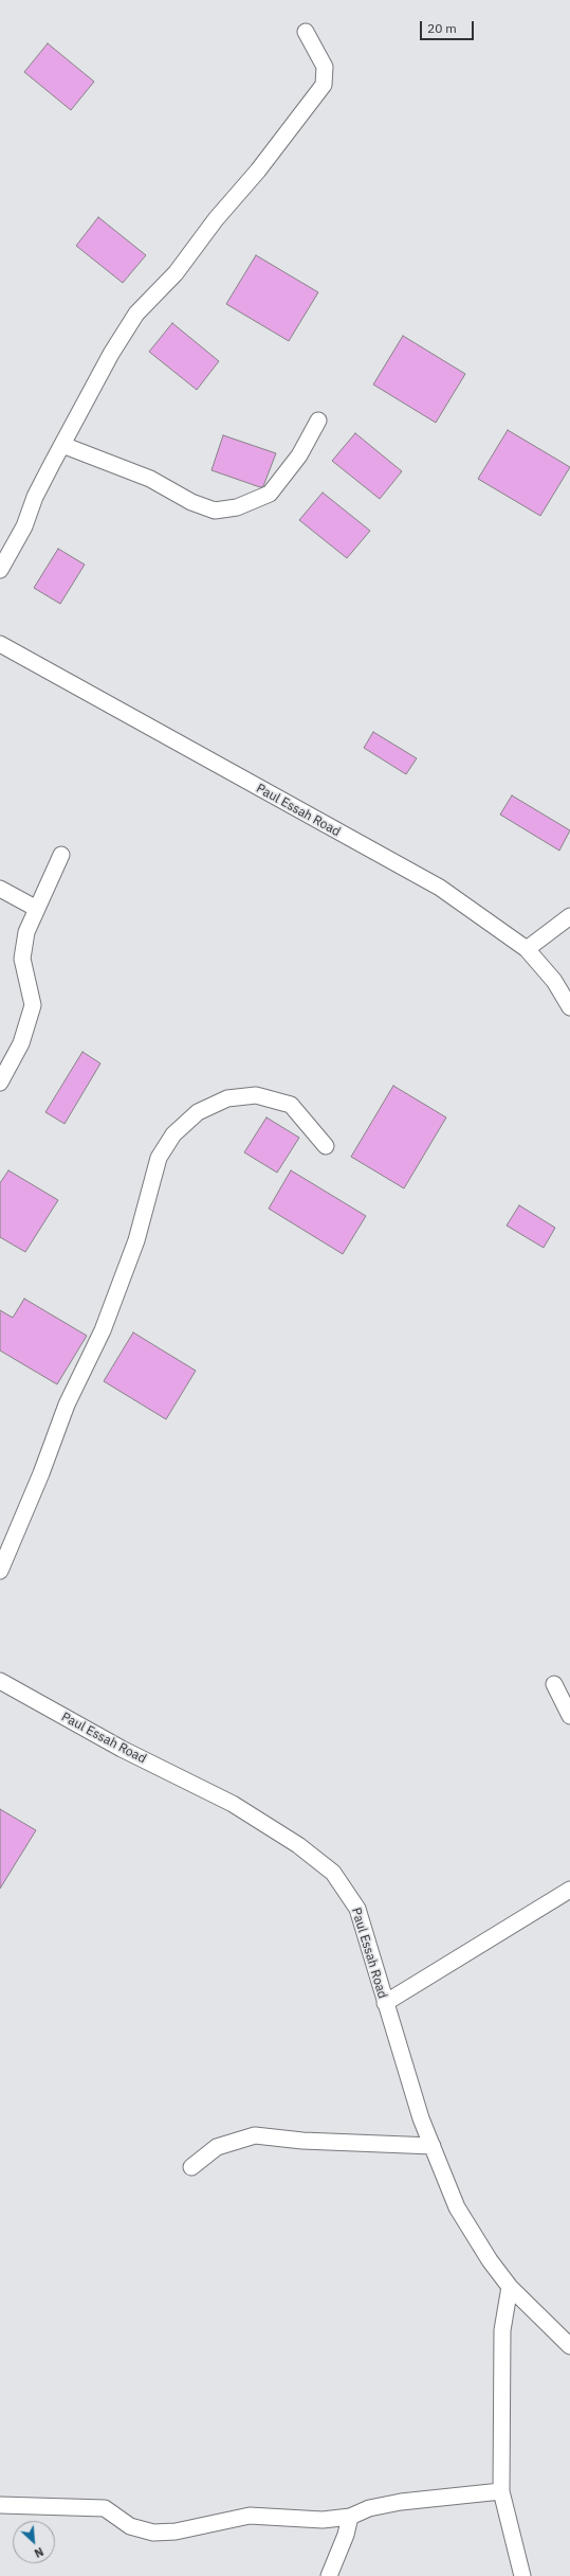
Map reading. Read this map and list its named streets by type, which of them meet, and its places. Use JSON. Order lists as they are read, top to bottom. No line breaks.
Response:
{"streets":{"street":["Paul Essah Road"]},"scale_bar":"20 m","north":"bottom right"}
